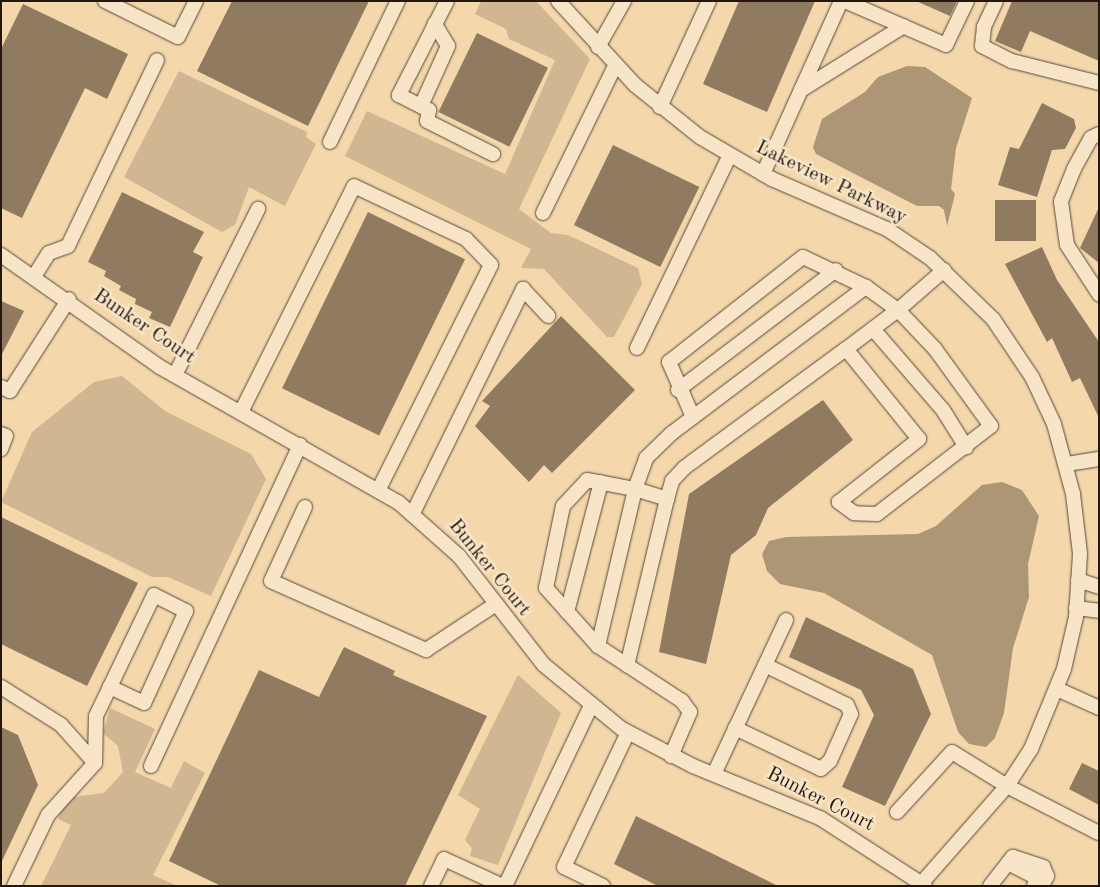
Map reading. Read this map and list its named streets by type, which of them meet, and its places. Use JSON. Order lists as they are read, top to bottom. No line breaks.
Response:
{"streets":{"street":["Lakeview Parkway","Bunker Court"]},"crossings":[["Lakeview Parkway","Bunker Court"]]}
